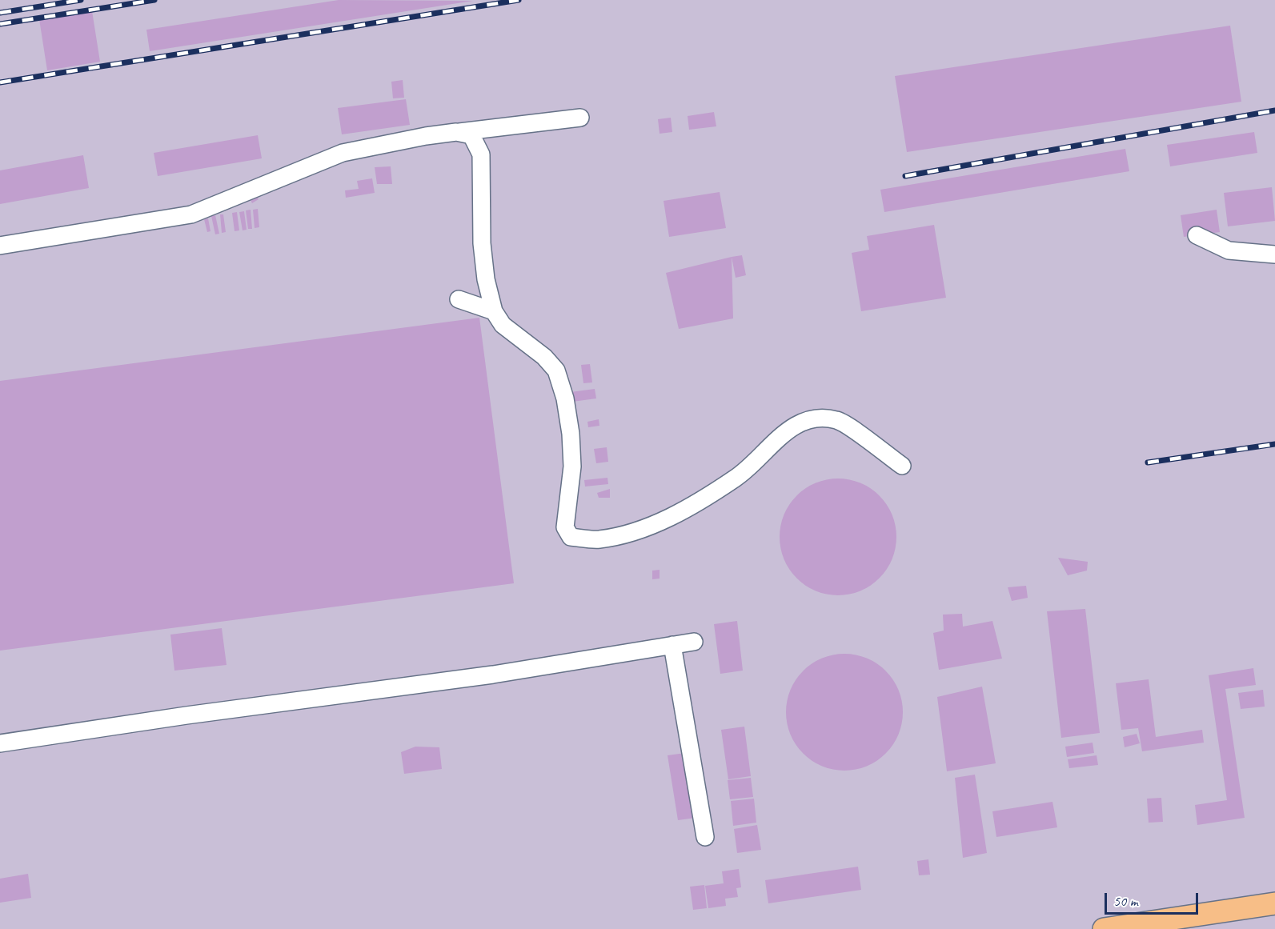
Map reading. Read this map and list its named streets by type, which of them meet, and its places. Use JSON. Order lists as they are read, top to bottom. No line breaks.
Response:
{"scale_bar":"50 m"}
